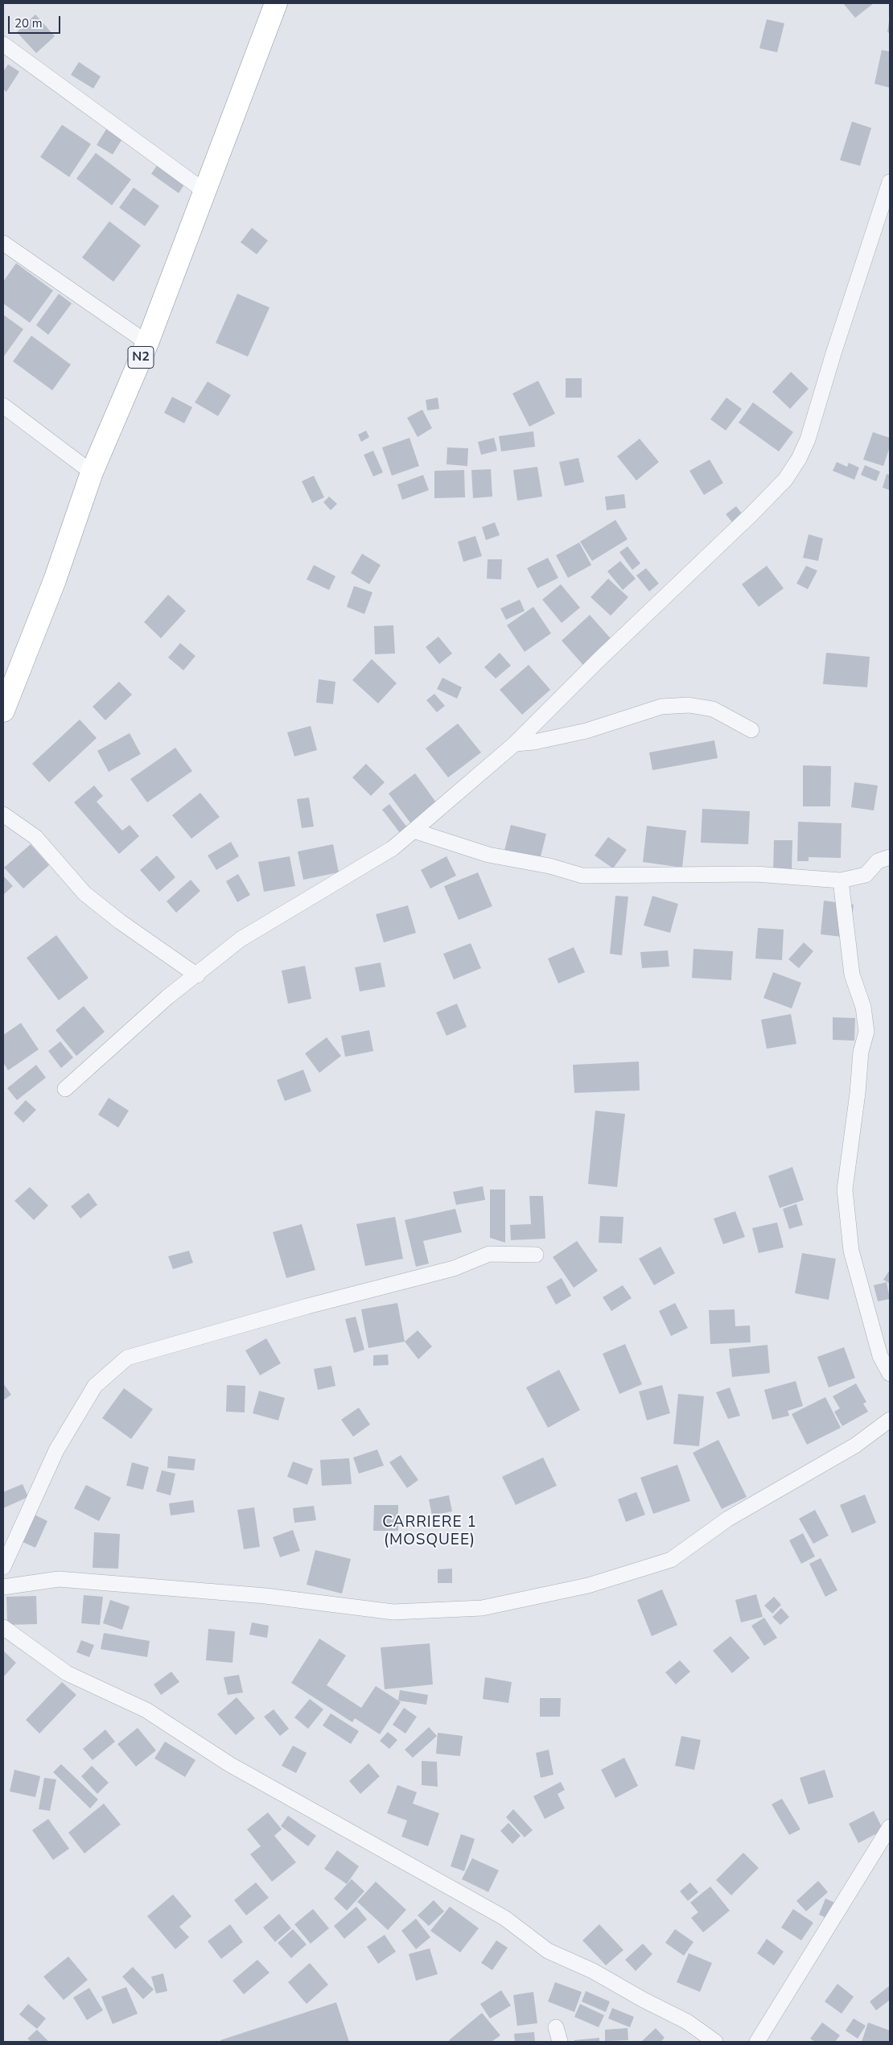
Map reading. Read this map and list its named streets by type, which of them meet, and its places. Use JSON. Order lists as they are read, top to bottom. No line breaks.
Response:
{"streets":{"highway":["N2"]},"districts":["CARRIERE 1 (MOSQUEE)"],"scale_bar":"20 m"}
